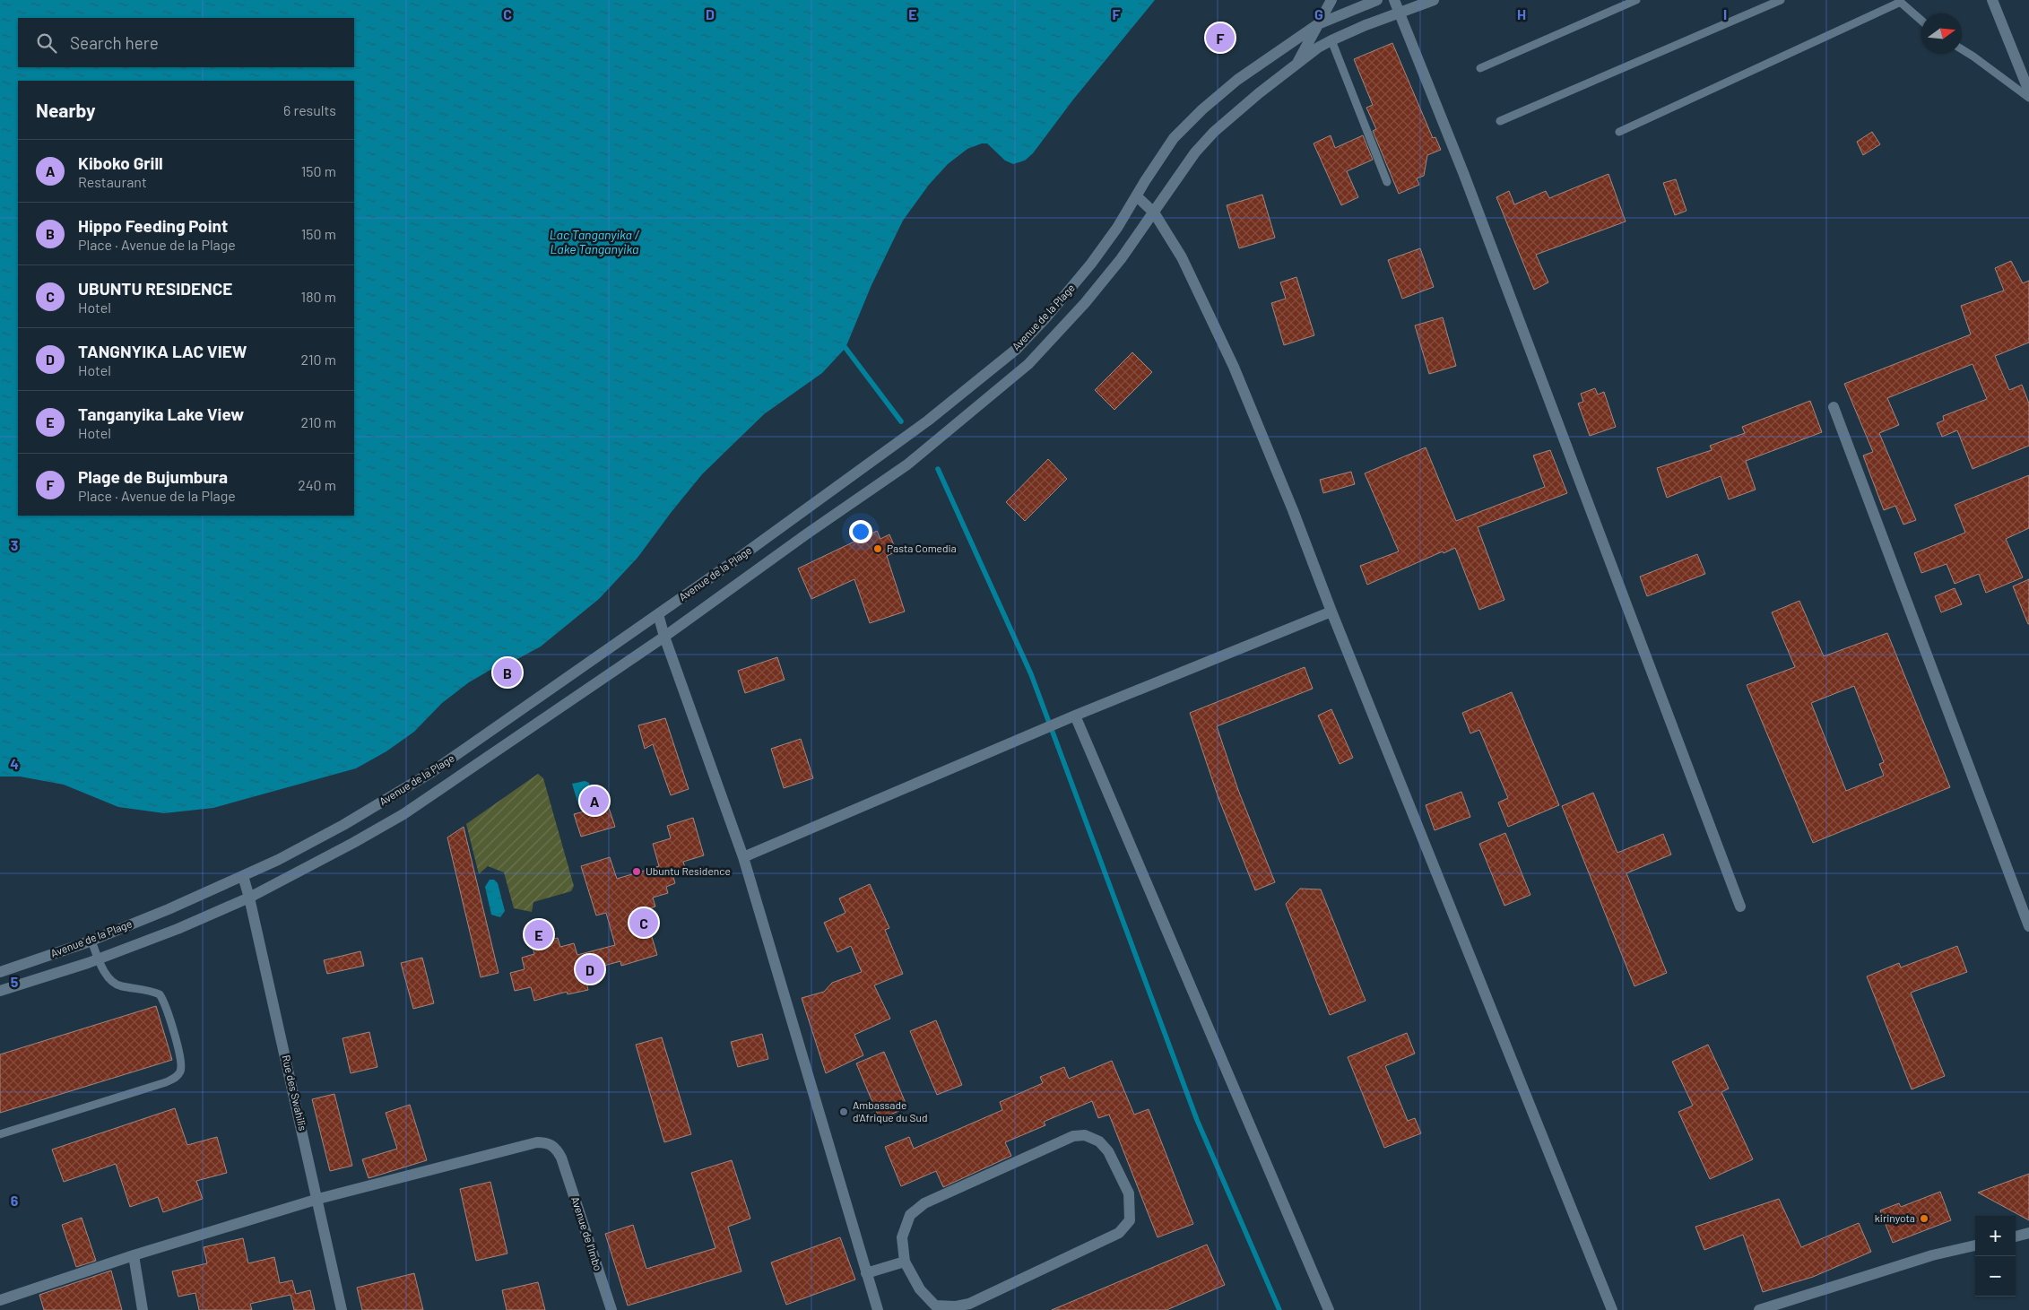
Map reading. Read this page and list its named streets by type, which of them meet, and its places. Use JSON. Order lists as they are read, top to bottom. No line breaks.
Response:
{"streets":{"street":["Avenue de la Plage","Rue des Swahilis","Avenue de l'Imbo"]},"crossings":[["Avenue de la Plage","Rue des Swahilis"],["Rue des Swahilis","Avenue de l'Imbo"]],"water":["Lac Tanganyika / Lake Tanganyika"],"places":["Pasta Comedia","Ubuntu Residence","Ambassade d'Afrique du Sud","kirinyota"],"north":"right","page":{"search":"Search here","pins":["F","B","A","C","E","D"],"heading":["Nearby","6 results"],"list":[{"mark":"A","name":"Kiboko Grill","note":"Restaurant","value":"150 m"},{"mark":"B","name":"Hippo Feeding Point","note":"Place · Avenue de la Plage","value":"150 m"},{"mark":"C","name":"UBUNTU RESIDENCE","note":"Hotel","value":"180 m"},{"mark":"D","name":"TANGNYIKA LAC VIEW","note":"Hotel","value":"210 m"},{"mark":"E","name":"Tanganyika Lake View","note":"Hotel","value":"210 m"},{"mark":"F","name":"Plage de Bujumbura","note":"Place · Avenue de la Plage","value":"240 m"}],"map_buttons":["+","−"]},"grid":{"columns":["C","D","E","F","G","H","I"],"rows":["3","4","5","6"]}}
